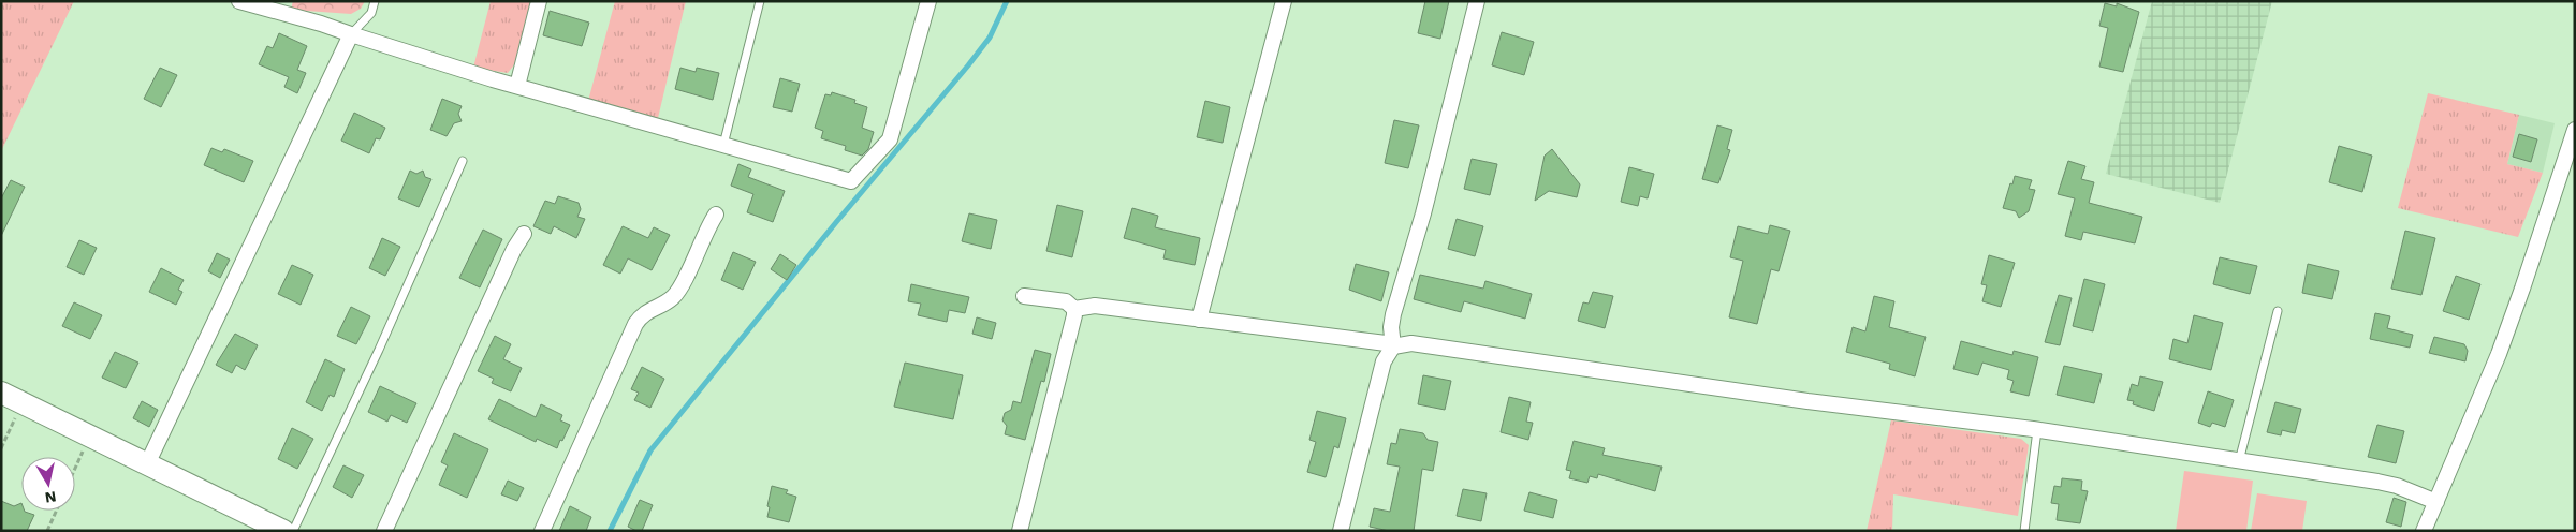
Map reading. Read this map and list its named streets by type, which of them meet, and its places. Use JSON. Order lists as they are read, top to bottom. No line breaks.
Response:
{"north":"bottom"}
